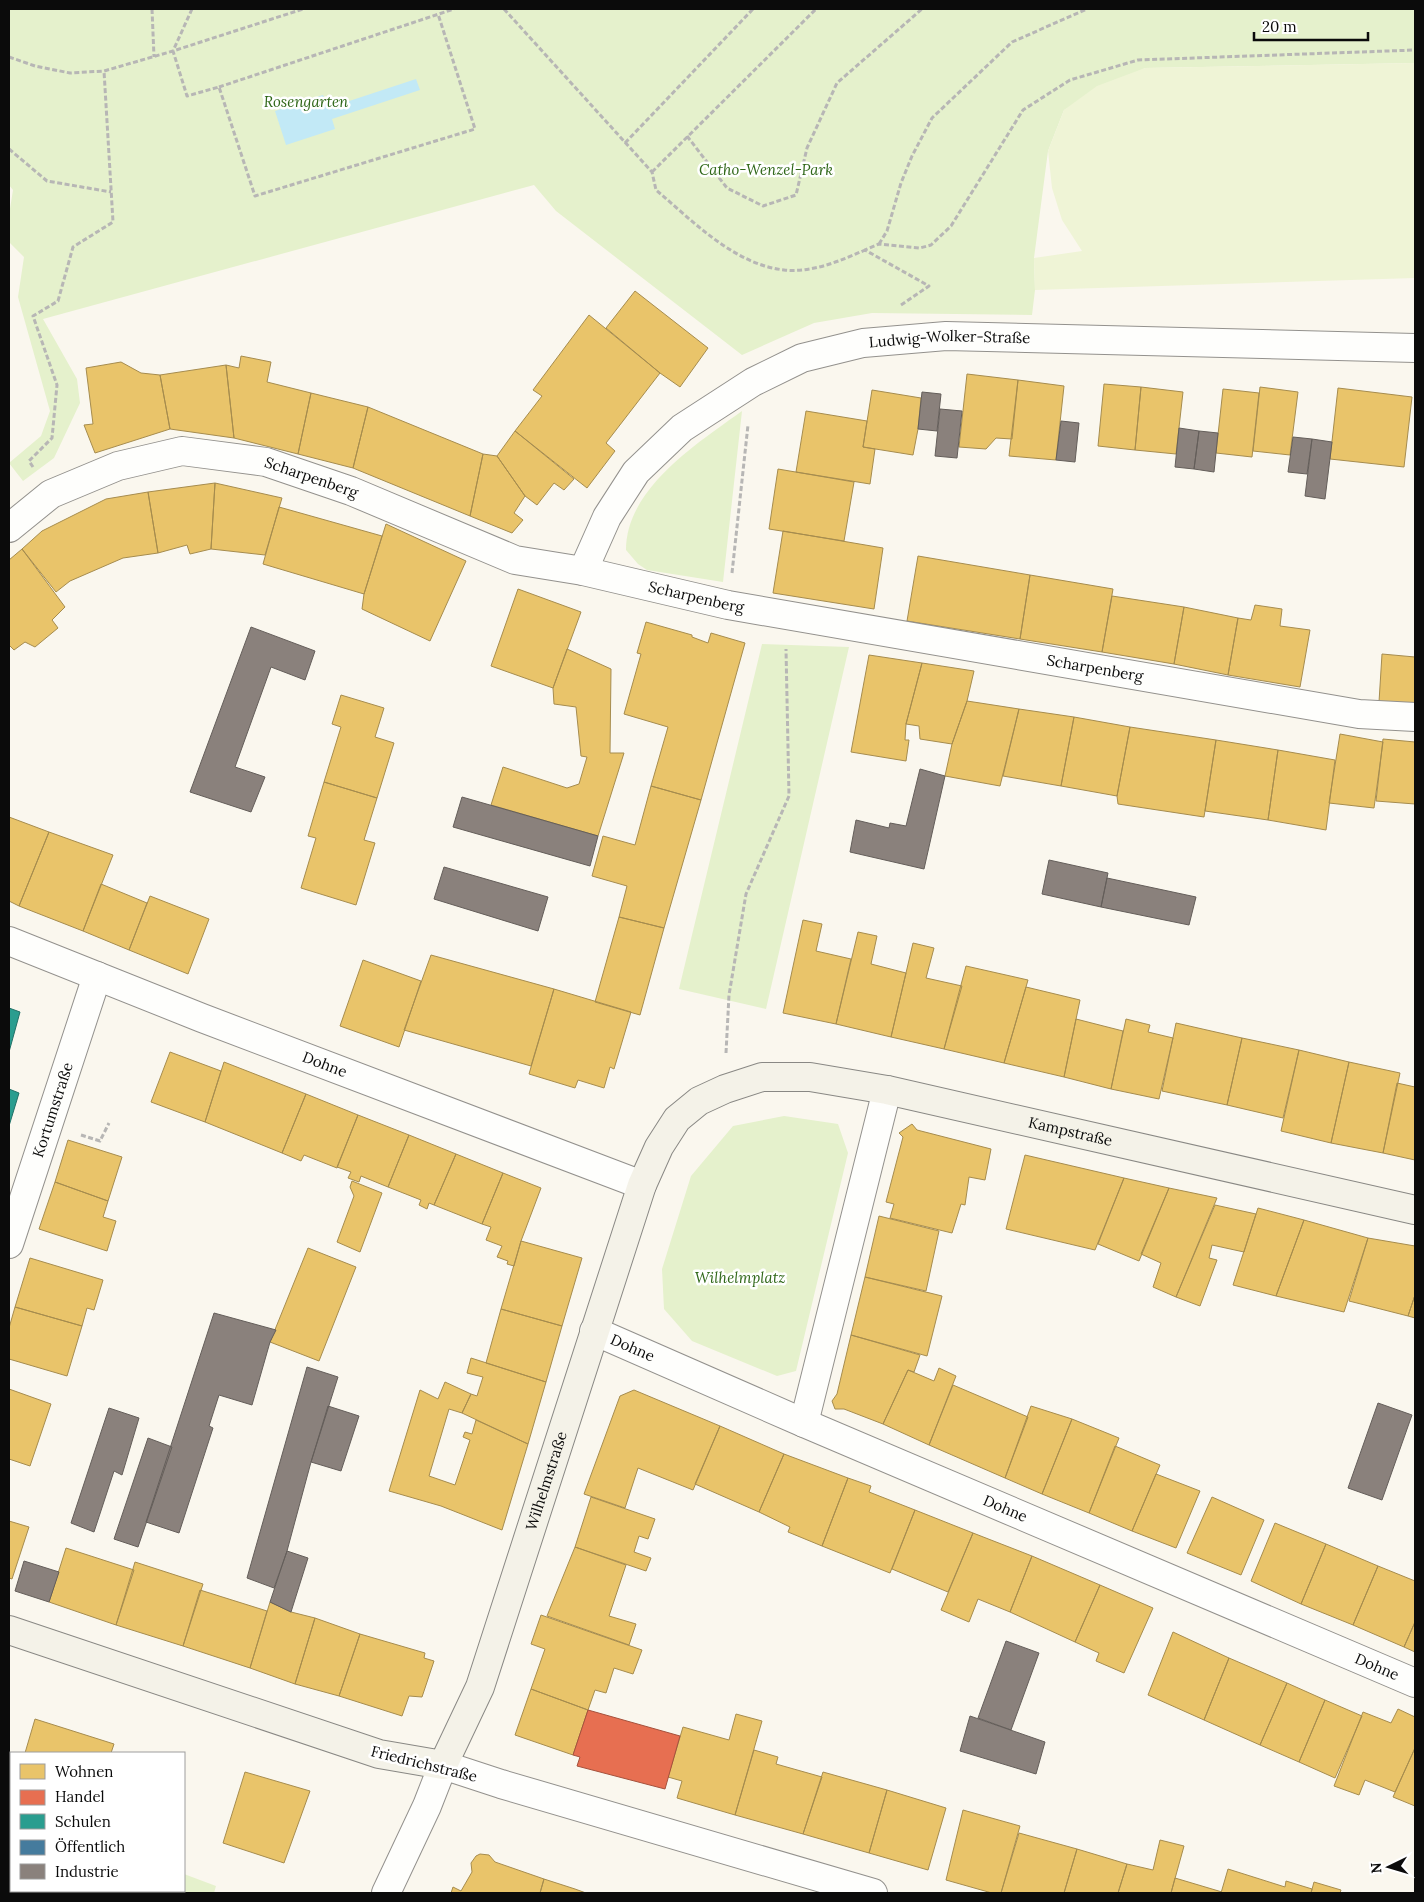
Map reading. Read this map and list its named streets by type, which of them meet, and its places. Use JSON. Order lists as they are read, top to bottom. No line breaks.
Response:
{"streets":{"main road":["Kampstraße","Wilhelmstraße","Friedrichstraße"],"street":["Ludwig-Wolker-Straße","Scharpenberg","Dohne","Kortumstraße"]},"crossings":[["Ludwig-Wolker-Straße","Scharpenberg"],["Dohne","Kortumstraße"],["Dohne","Wilhelmstraße"],["Kampstraße","Wilhelmstraße"],["Wilhelmstraße","Friedrichstraße"]],"parks":["Rosengarten","Catho-Wenzel-Park","Wilhelmplatz"],"legend":["Wohnen","Handel","Schulen","Öffentlich","Industrie"],"scale_bar":"20 m","north":"left"}
